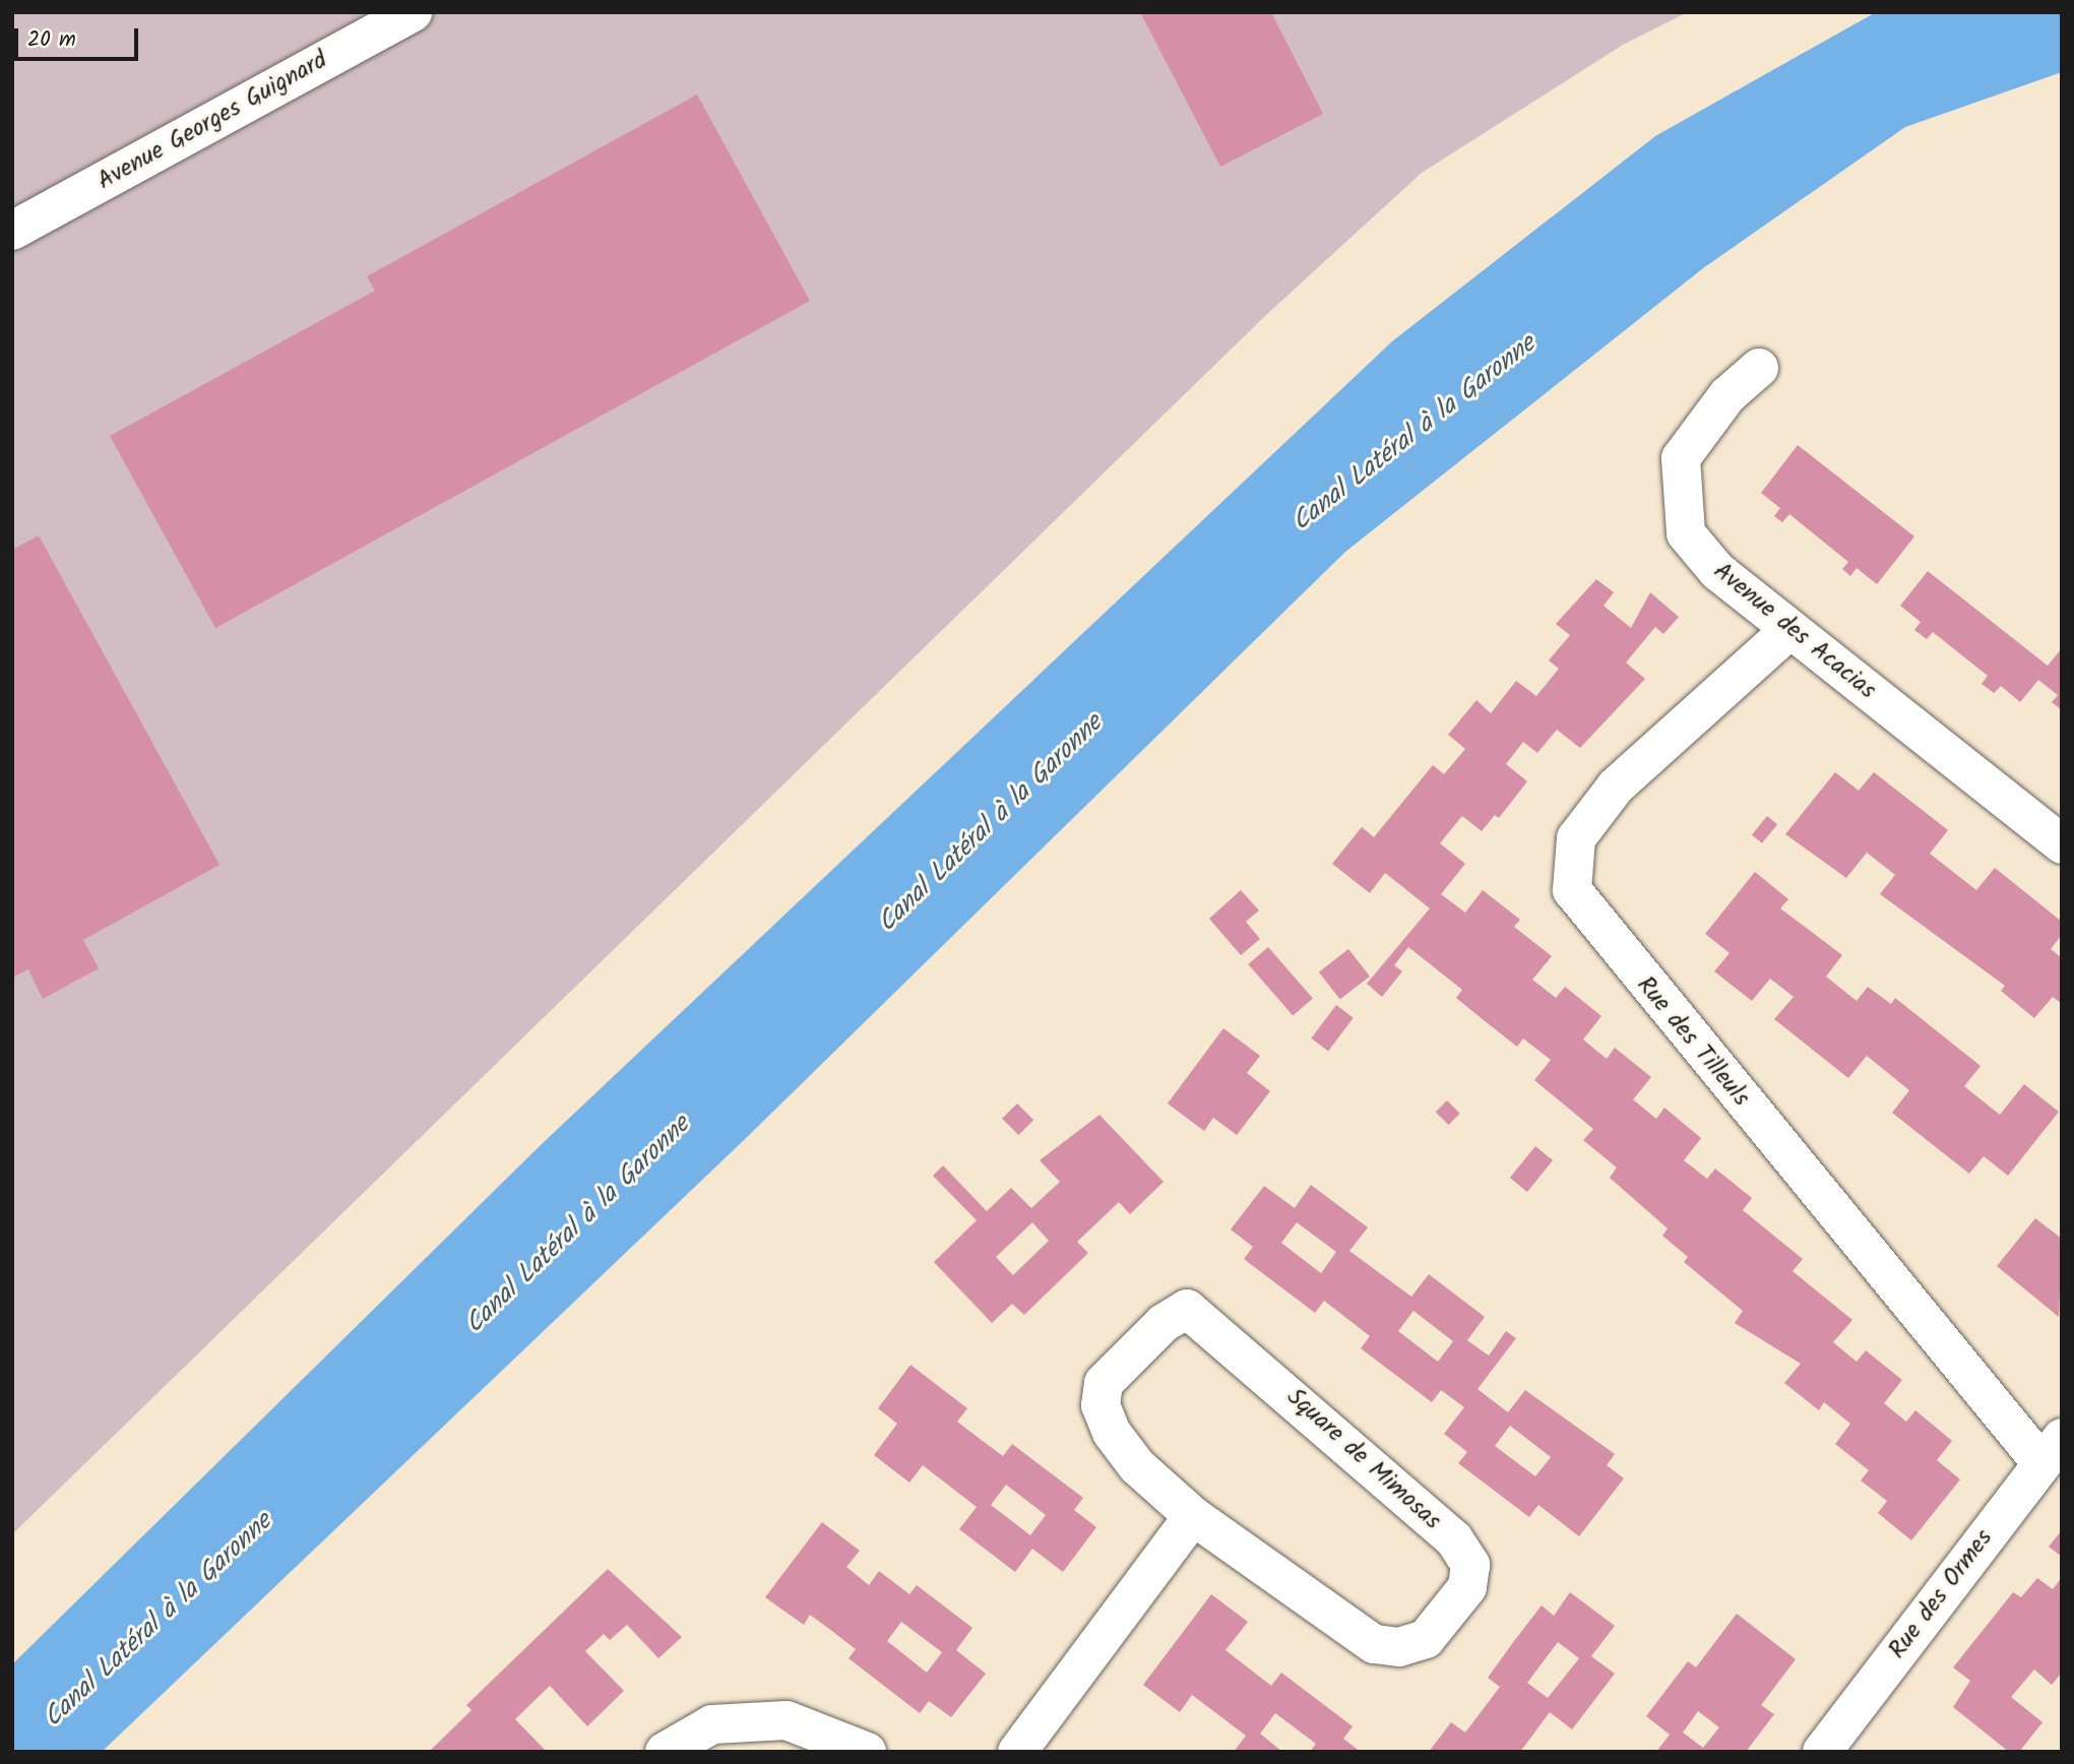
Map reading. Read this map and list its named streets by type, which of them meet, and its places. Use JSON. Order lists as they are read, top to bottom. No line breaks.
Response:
{"streets":{"street":["Avenue Georges Guignard","Avenue des Acacias","Rue des Tilleuls","Square de Mimosas","Rue des Ormes"]},"crossings":[["Avenue des Acacias","Rue des Tilleuls"],["Rue des Tilleuls","Rue des Ormes"]],"water":["Canal Latéral à la Garonne"],"scale_bar":"20 m"}
